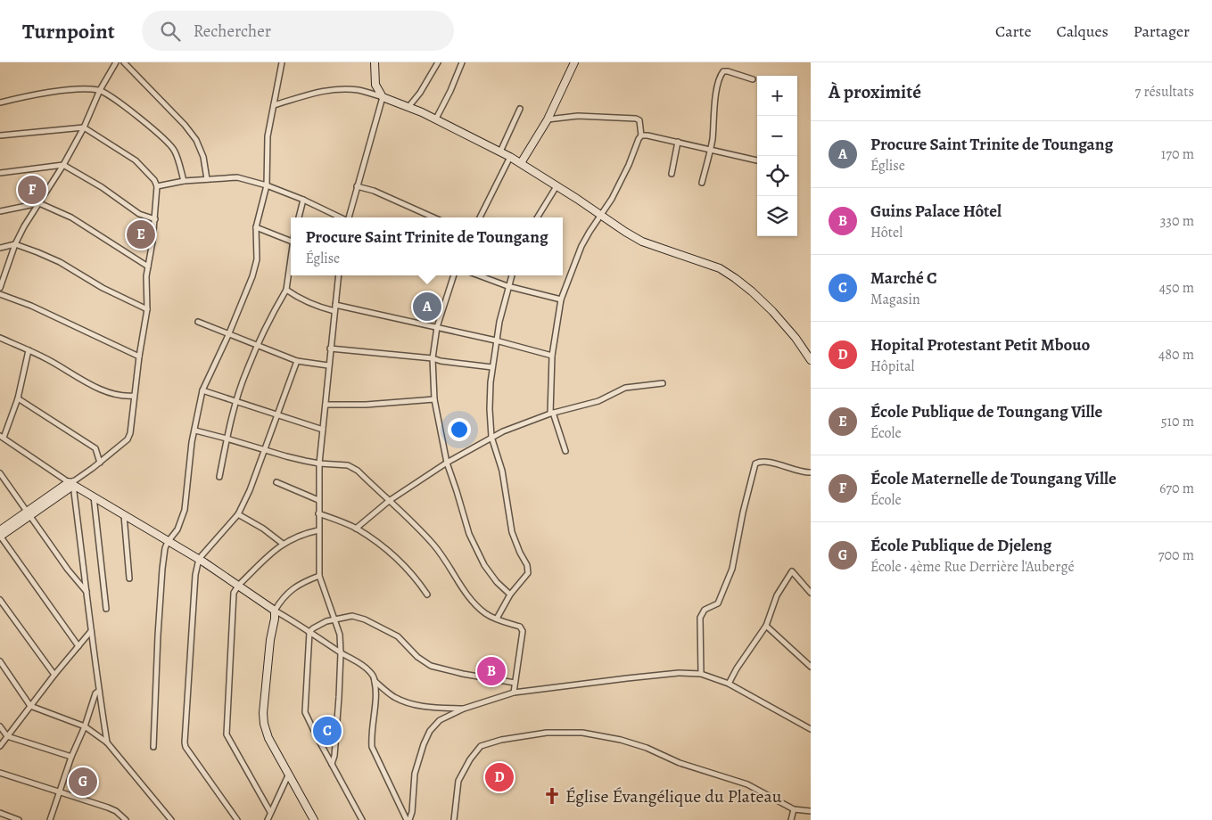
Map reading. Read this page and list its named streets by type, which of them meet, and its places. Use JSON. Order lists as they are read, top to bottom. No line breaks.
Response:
{"places":{"church":["Église Évangélique du Plateau"]},"page":{"header":"Turnpoint","search":"Rechercher","nav":["Carte","Calques","Partager"],"heading":["À proximité","7 résultats"],"map_buttons":["+","−"],"list":[{"mark":"A","name":"Procure Saint Trinite de Toungang","note":"Église","value":"170 m"},{"mark":"B","name":"Guins Palace Hôtel","note":"Hôtel","value":"330 m"},{"mark":"C","name":"Marché C","note":"Magasin","value":"450 m"},{"mark":"D","name":"Hopital Protestant Petit Mbouo","note":"Hôpital","value":"480 m"},{"mark":"E","name":"École Publique de Toungang Ville","note":"École","value":"510 m"},{"mark":"F","name":"École Maternelle de Toungang Ville","note":"École","value":"670 m"},{"mark":"G","name":"École Publique de Djeleng","note":"École · 4ème Rue Derrière l'Aubergé","value":"700 m"}],"pins":["F","E","A","B","C","D","G"],"popup":["Procure Saint Trinite de Toungang","Église"]}}
